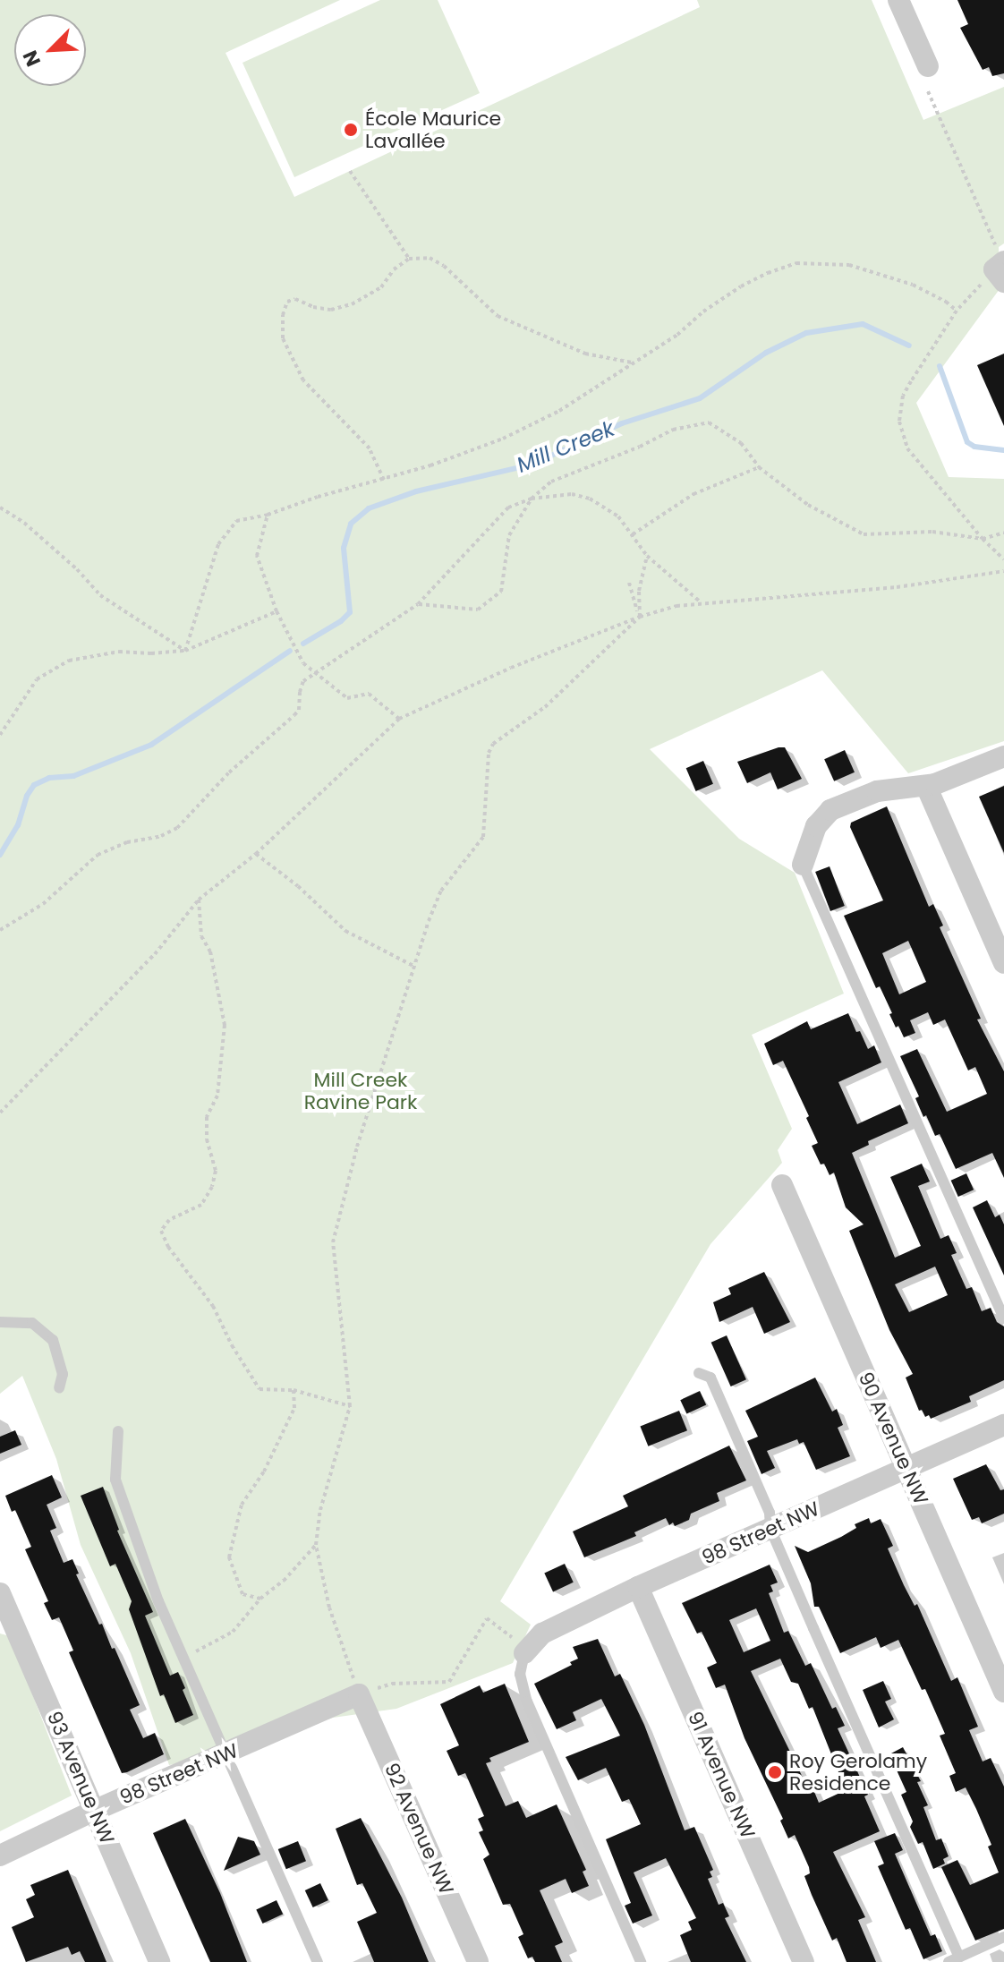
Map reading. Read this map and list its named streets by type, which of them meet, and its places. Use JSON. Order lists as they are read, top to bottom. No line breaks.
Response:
{"streets":{"street":["90 Avenue NW","98 Street NW","91 Avenue NW","93 Avenue NW","92 Avenue NW"]},"crossings":[["90 Avenue NW","98 Street NW"],["98 Street NW","91 Avenue NW"],["98 Street NW","93 Avenue NW"],["98 Street NW","92 Avenue NW"]],"water":["Mill Creek"],"parks":["Mill Creek Ravine Park"],"places":["École Maurice Lavallée","Roy Gerolamy Residence"],"north":"bottom left"}
